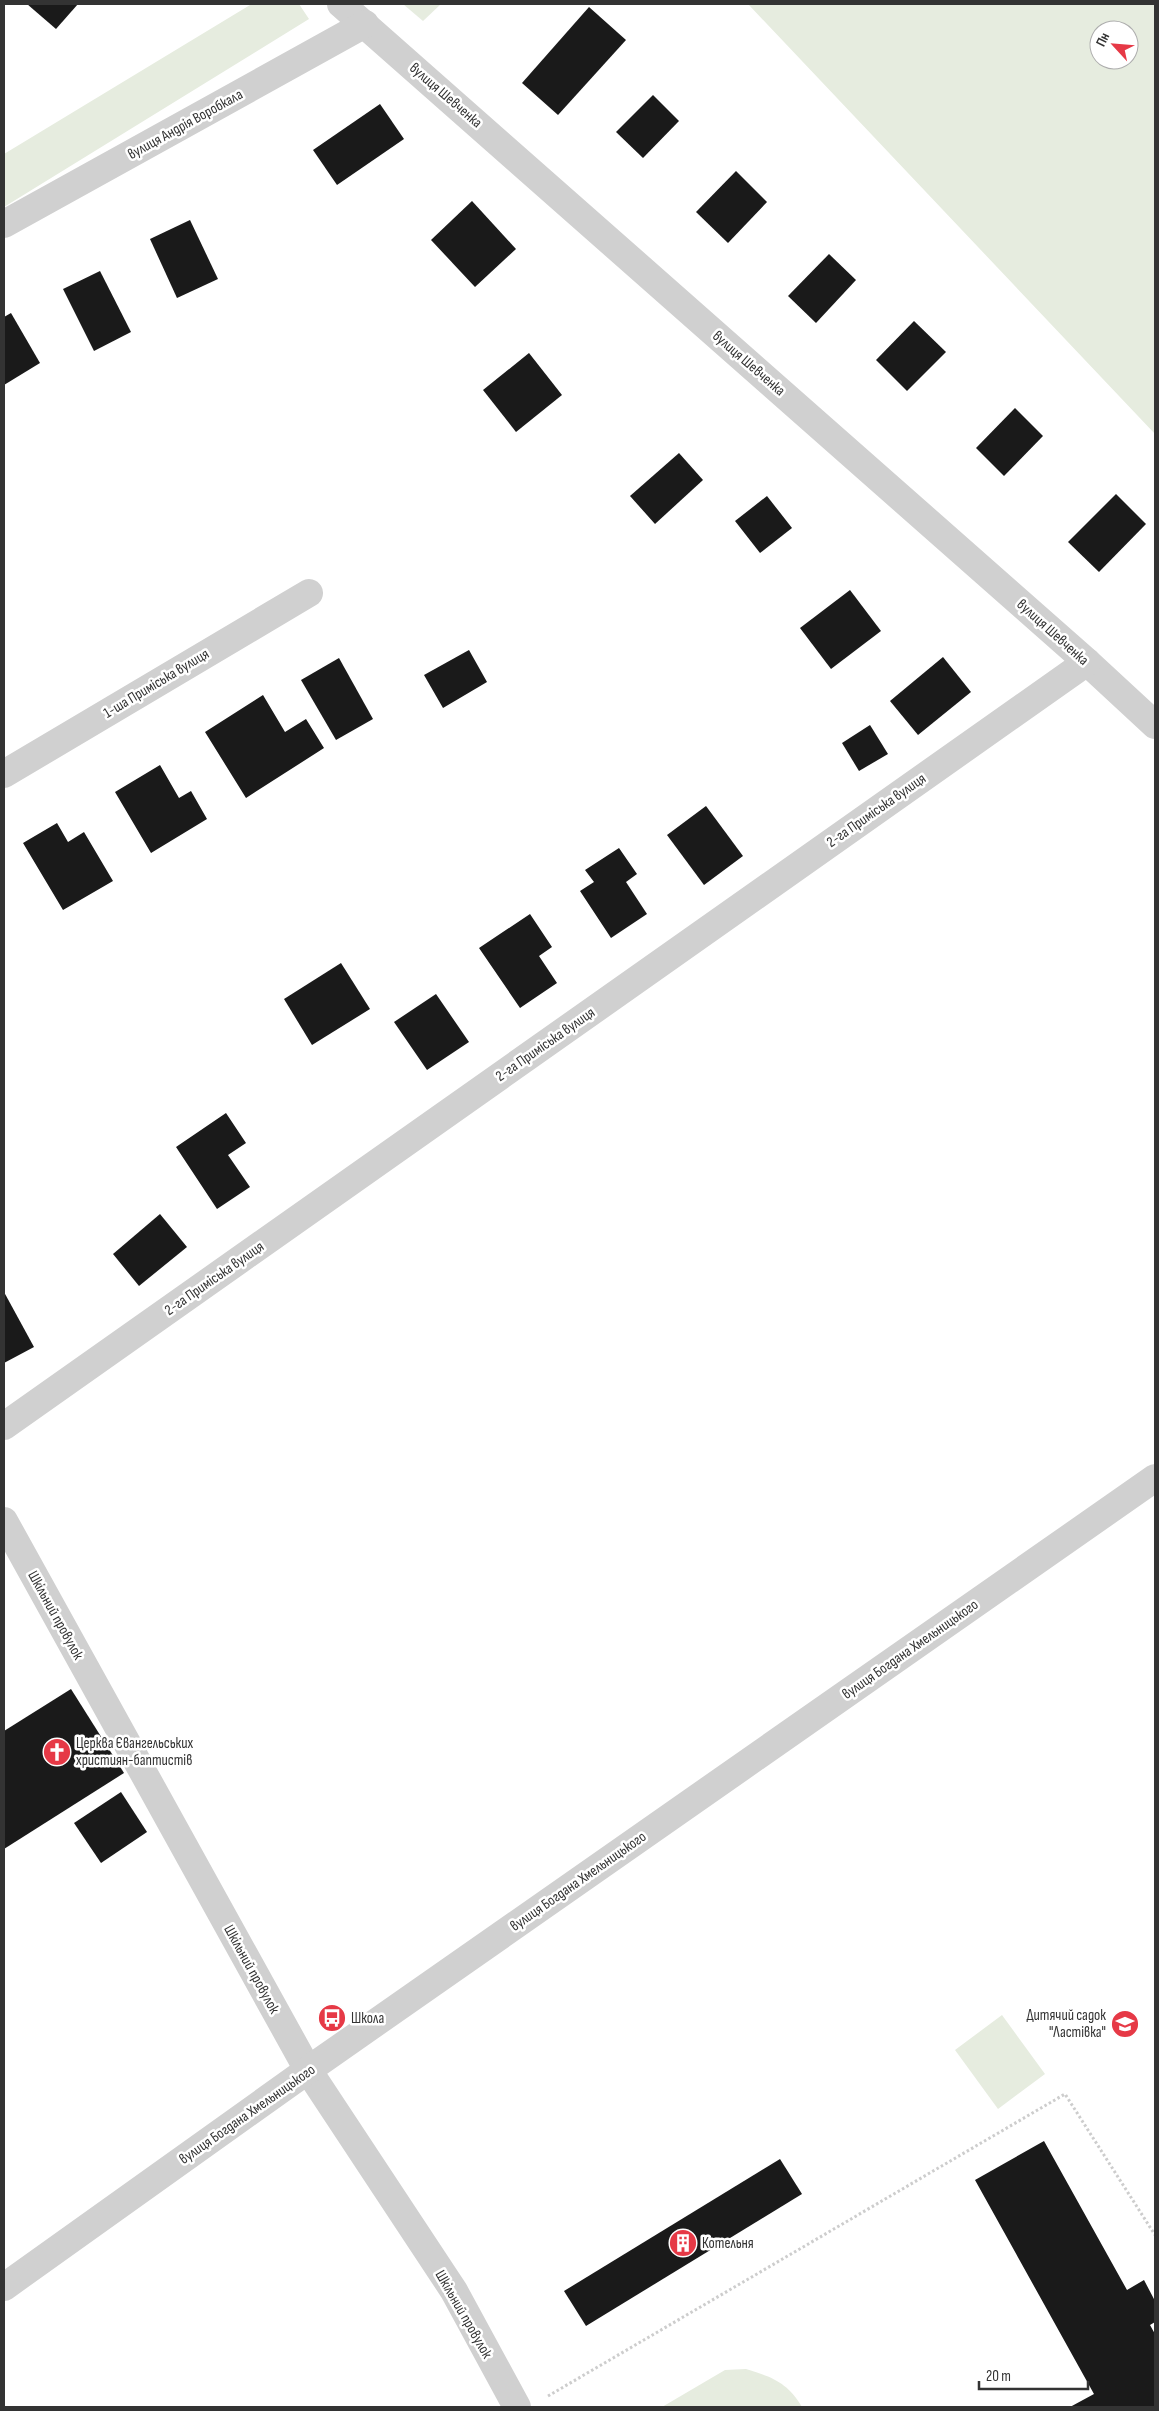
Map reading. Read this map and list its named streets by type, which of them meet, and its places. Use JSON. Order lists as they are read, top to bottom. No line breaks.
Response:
{"streets":{"street":["вулиця Шевченка","вулиця Андрія Воробкала","1-ша Приміська вулиця","2-га Приміська вулиця","Шкільний провулок","вулиця Богдана Хмельницького"]},"crossings":[["вулиця Шевченка","вулиця Андрія Воробкала"],["вулиця Шевченка","2-га Приміська вулиця"],["Шкільний провулок","вулиця Богдана Хмельницького"]],"places":{"church":["Церква Євангельських християн-баптистів"],"bus stop":["Школа"],"school or university":["Дитячий садок \"Ластівка\""],"building":["Котельня"]},"scale_bar":"20 m","north":"top left"}
